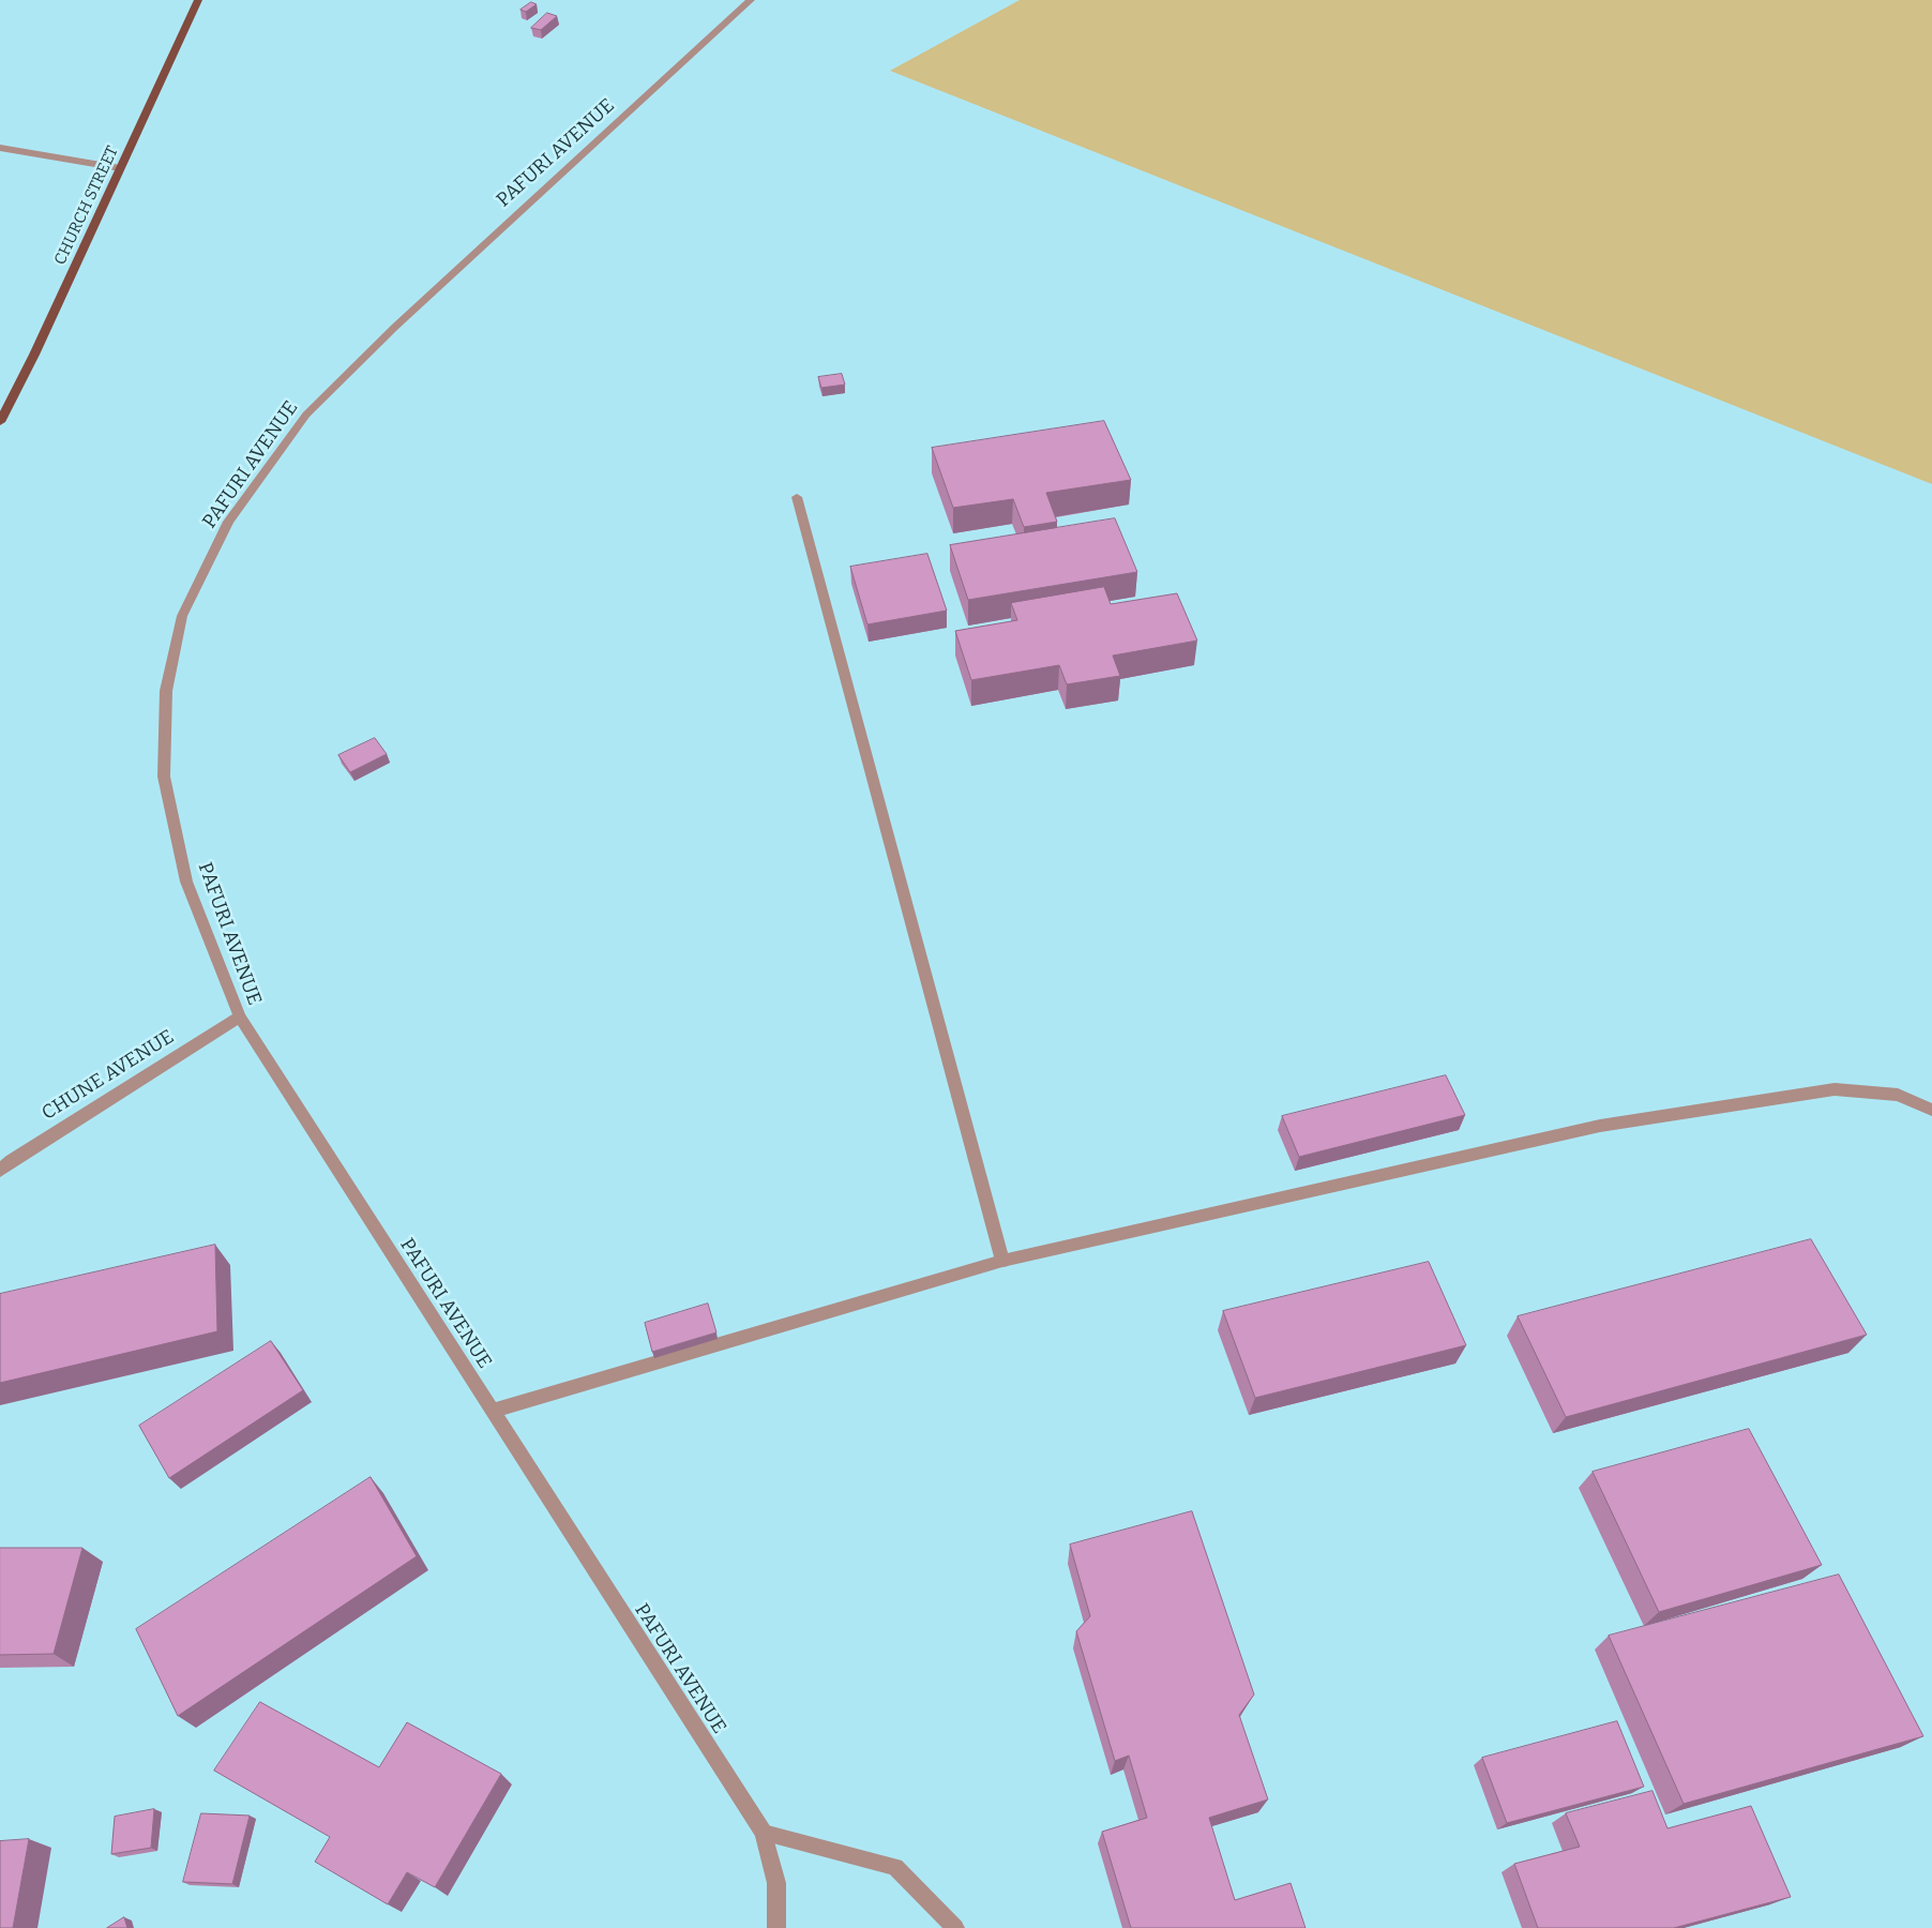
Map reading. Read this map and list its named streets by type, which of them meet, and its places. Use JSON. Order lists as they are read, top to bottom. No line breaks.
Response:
{"streets":{"main road":["CHURCH STREET"],"street":["PAFURI AVENUE","CHUNE AVENUE"]},"crossings":[["PAFURI AVENUE","CHUNE AVENUE"]]}
